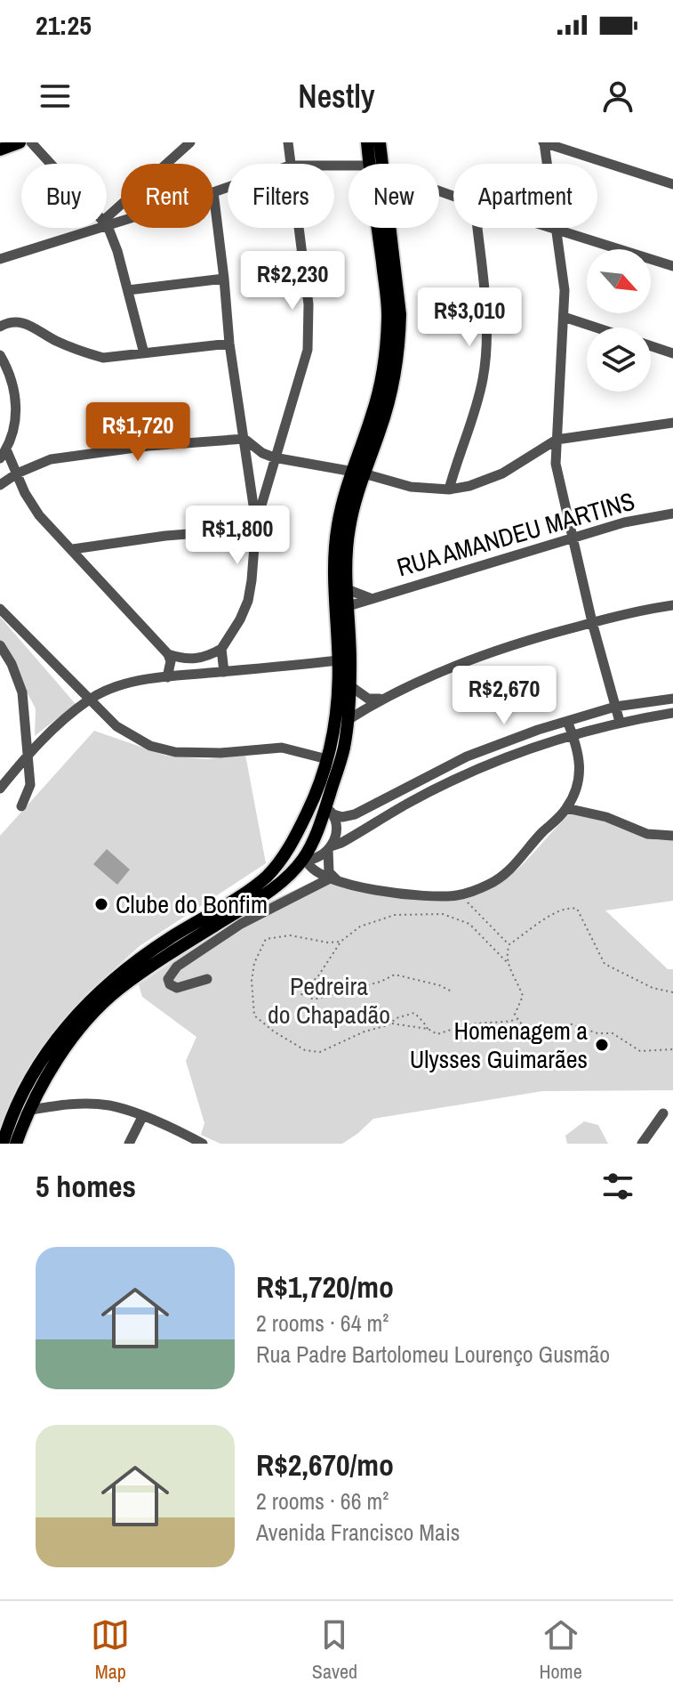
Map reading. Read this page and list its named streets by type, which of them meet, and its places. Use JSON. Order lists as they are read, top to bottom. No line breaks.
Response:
{"streets":{"street":["RUA AMANDEU MARTINS"]},"parks":["Pedreira do Chapadão"],"places":["Clube do Bonfim","Homenagem a Ulysses Guimarães"],"north":"bottom right","page":{"status":"21:25","header":"Nestly","chip":["Buy","Rent","Filters","New","Apartment"],"price":["R$2,230","R$3,010","R$1,720","R$1,800","R$2,670"],"heading":"5 homes","list":[{"name":"R$1,720/mo","note":"2 rooms · 64 m² · Rua Padre Bartolomeu Lourenço Gusmão"},{"name":"R$2,670/mo","note":"2 rooms · 66 m² · Avenida Francisco Mais"}],"tabs":["Map","Saved","Home"]}}
